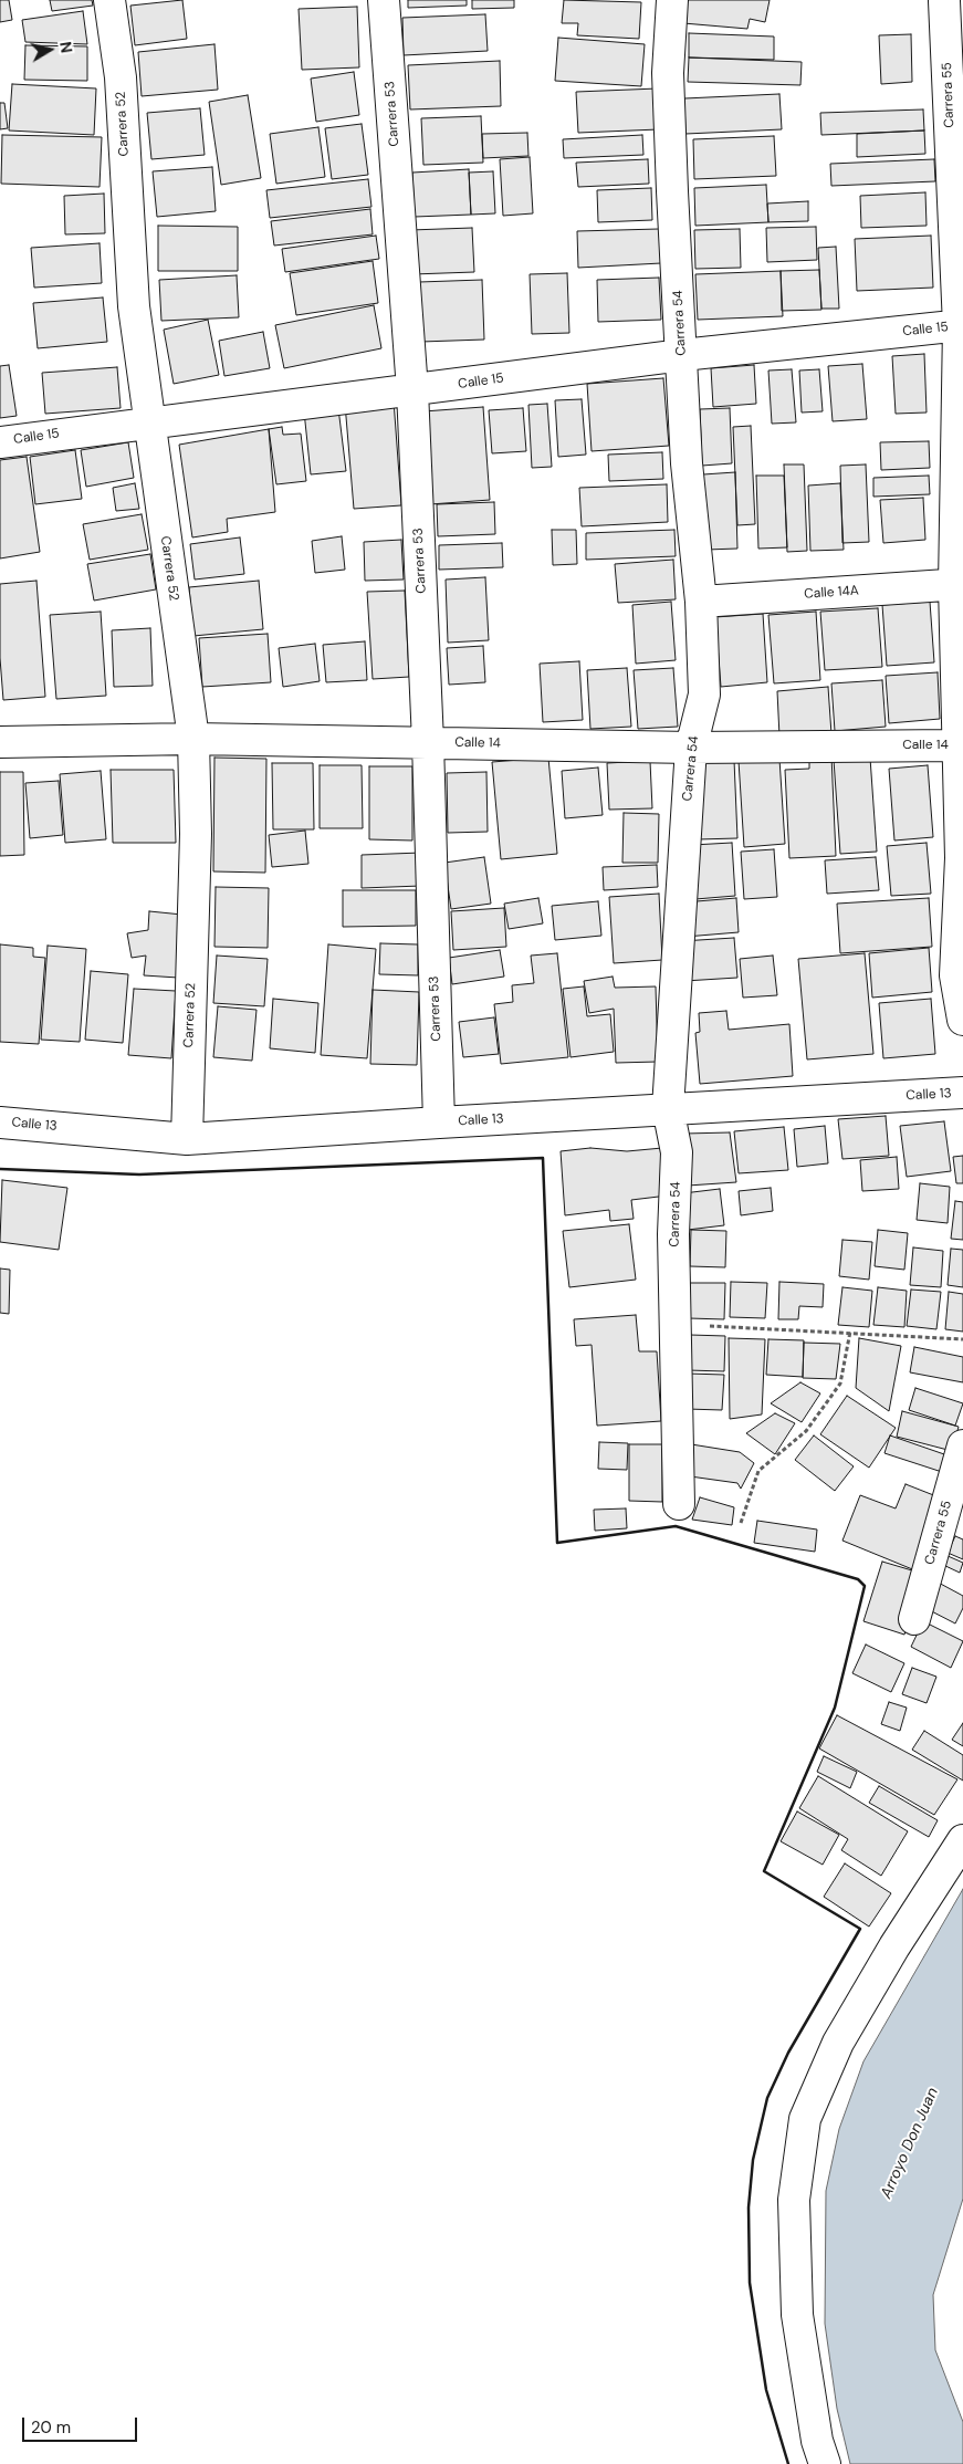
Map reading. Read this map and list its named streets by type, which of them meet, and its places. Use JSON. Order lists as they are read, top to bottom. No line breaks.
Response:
{"streets":{"street":["Carrera 55","Carrera 53","Carrera 52","Carrera 54","Calle 15","Calle 14A","Calle 14","Calle 13"]},"crossings":[["Carrera 55","Calle 15"],["Carrera 55","Calle 14A"],["Carrera 55","Calle 14"],["Carrera 53","Calle 15"],["Carrera 53","Calle 14"],["Carrera 53","Calle 13"],["Carrera 52","Calle 15"],["Carrera 52","Calle 14"],["Carrera 52","Calle 13"],["Carrera 54","Calle 15"],["Carrera 54","Calle 14A"],["Carrera 54","Calle 14"],["Carrera 54","Calle 13"]],"water":["Arroyo Don Juan"],"scale_bar":"20 m","north":"right"}
